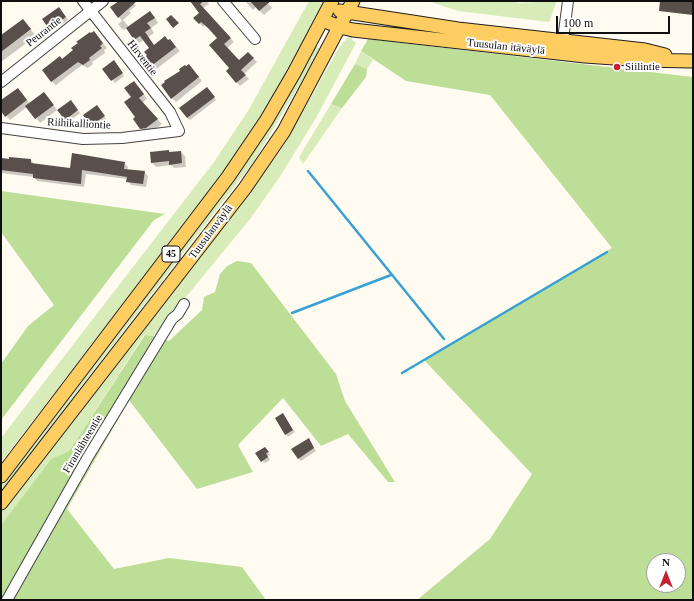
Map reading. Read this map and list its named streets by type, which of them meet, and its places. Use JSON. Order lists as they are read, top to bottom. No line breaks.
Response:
{"streets":{"main road":["Tuusulan itäväylä","Tuusulanväylä","45"],"street":["Peurantie","Hirventie","Riihikalliontie","Firanlähteentie"]},"crossings":[["Peurantie","Hirventie"],["Tuusulan itäväylä","Tuusulanväylä"],["Hirventie","Riihikalliontie"]],"places":["Siilintie"],"scale_bar":"100 m","north":"top"}
